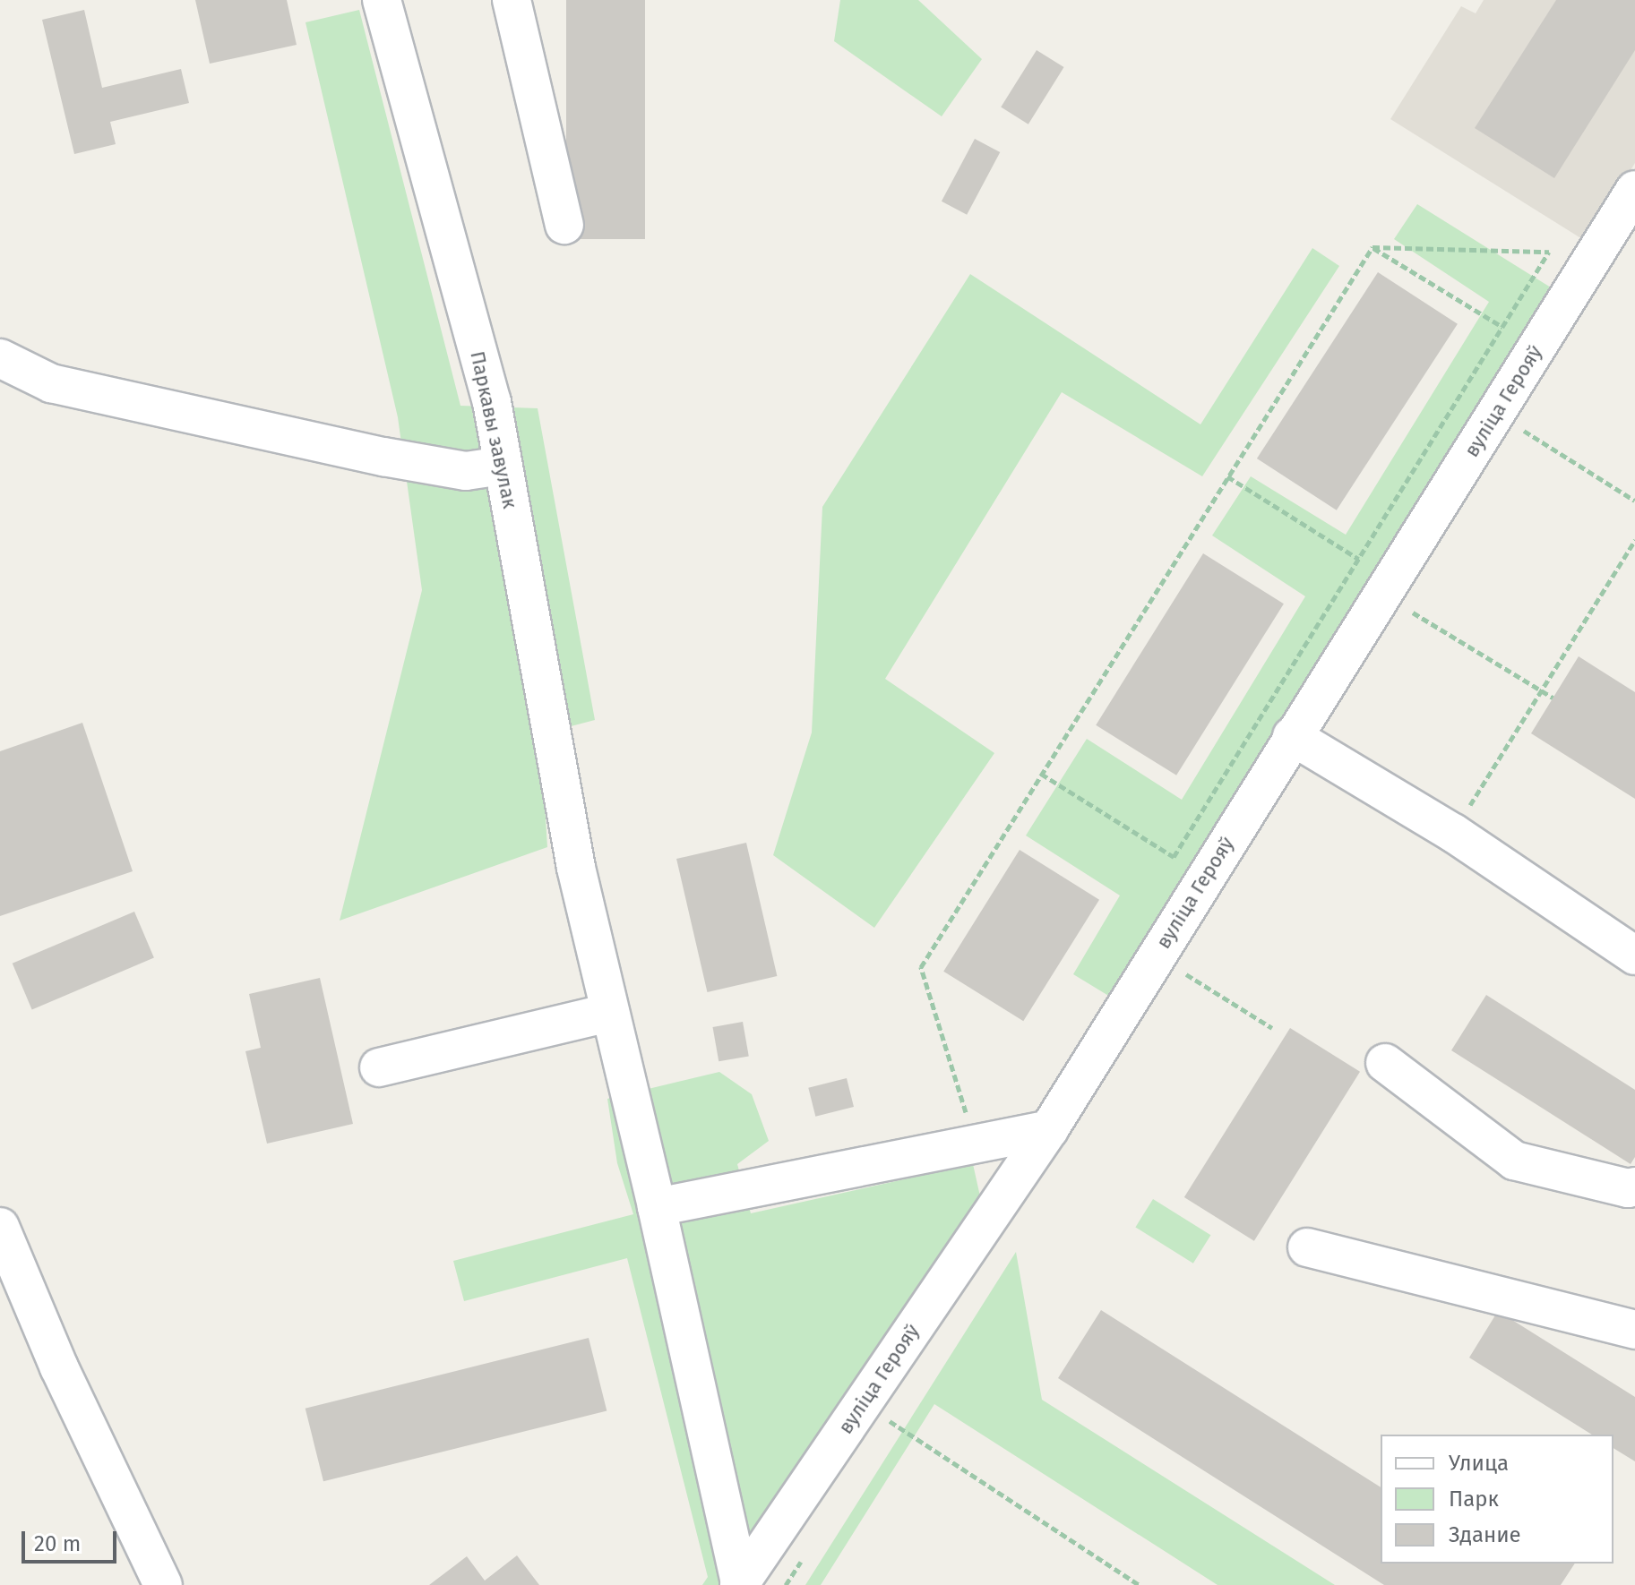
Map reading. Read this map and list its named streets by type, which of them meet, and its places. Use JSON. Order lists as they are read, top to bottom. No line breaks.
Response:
{"streets":{"street":["вуліца Герояў","Паркавы завулак"]},"crossings":[["вуліца Герояў","Паркавы завулак"]],"legend":["Улица","Парк","Здание"],"scale_bar":"20 m"}
